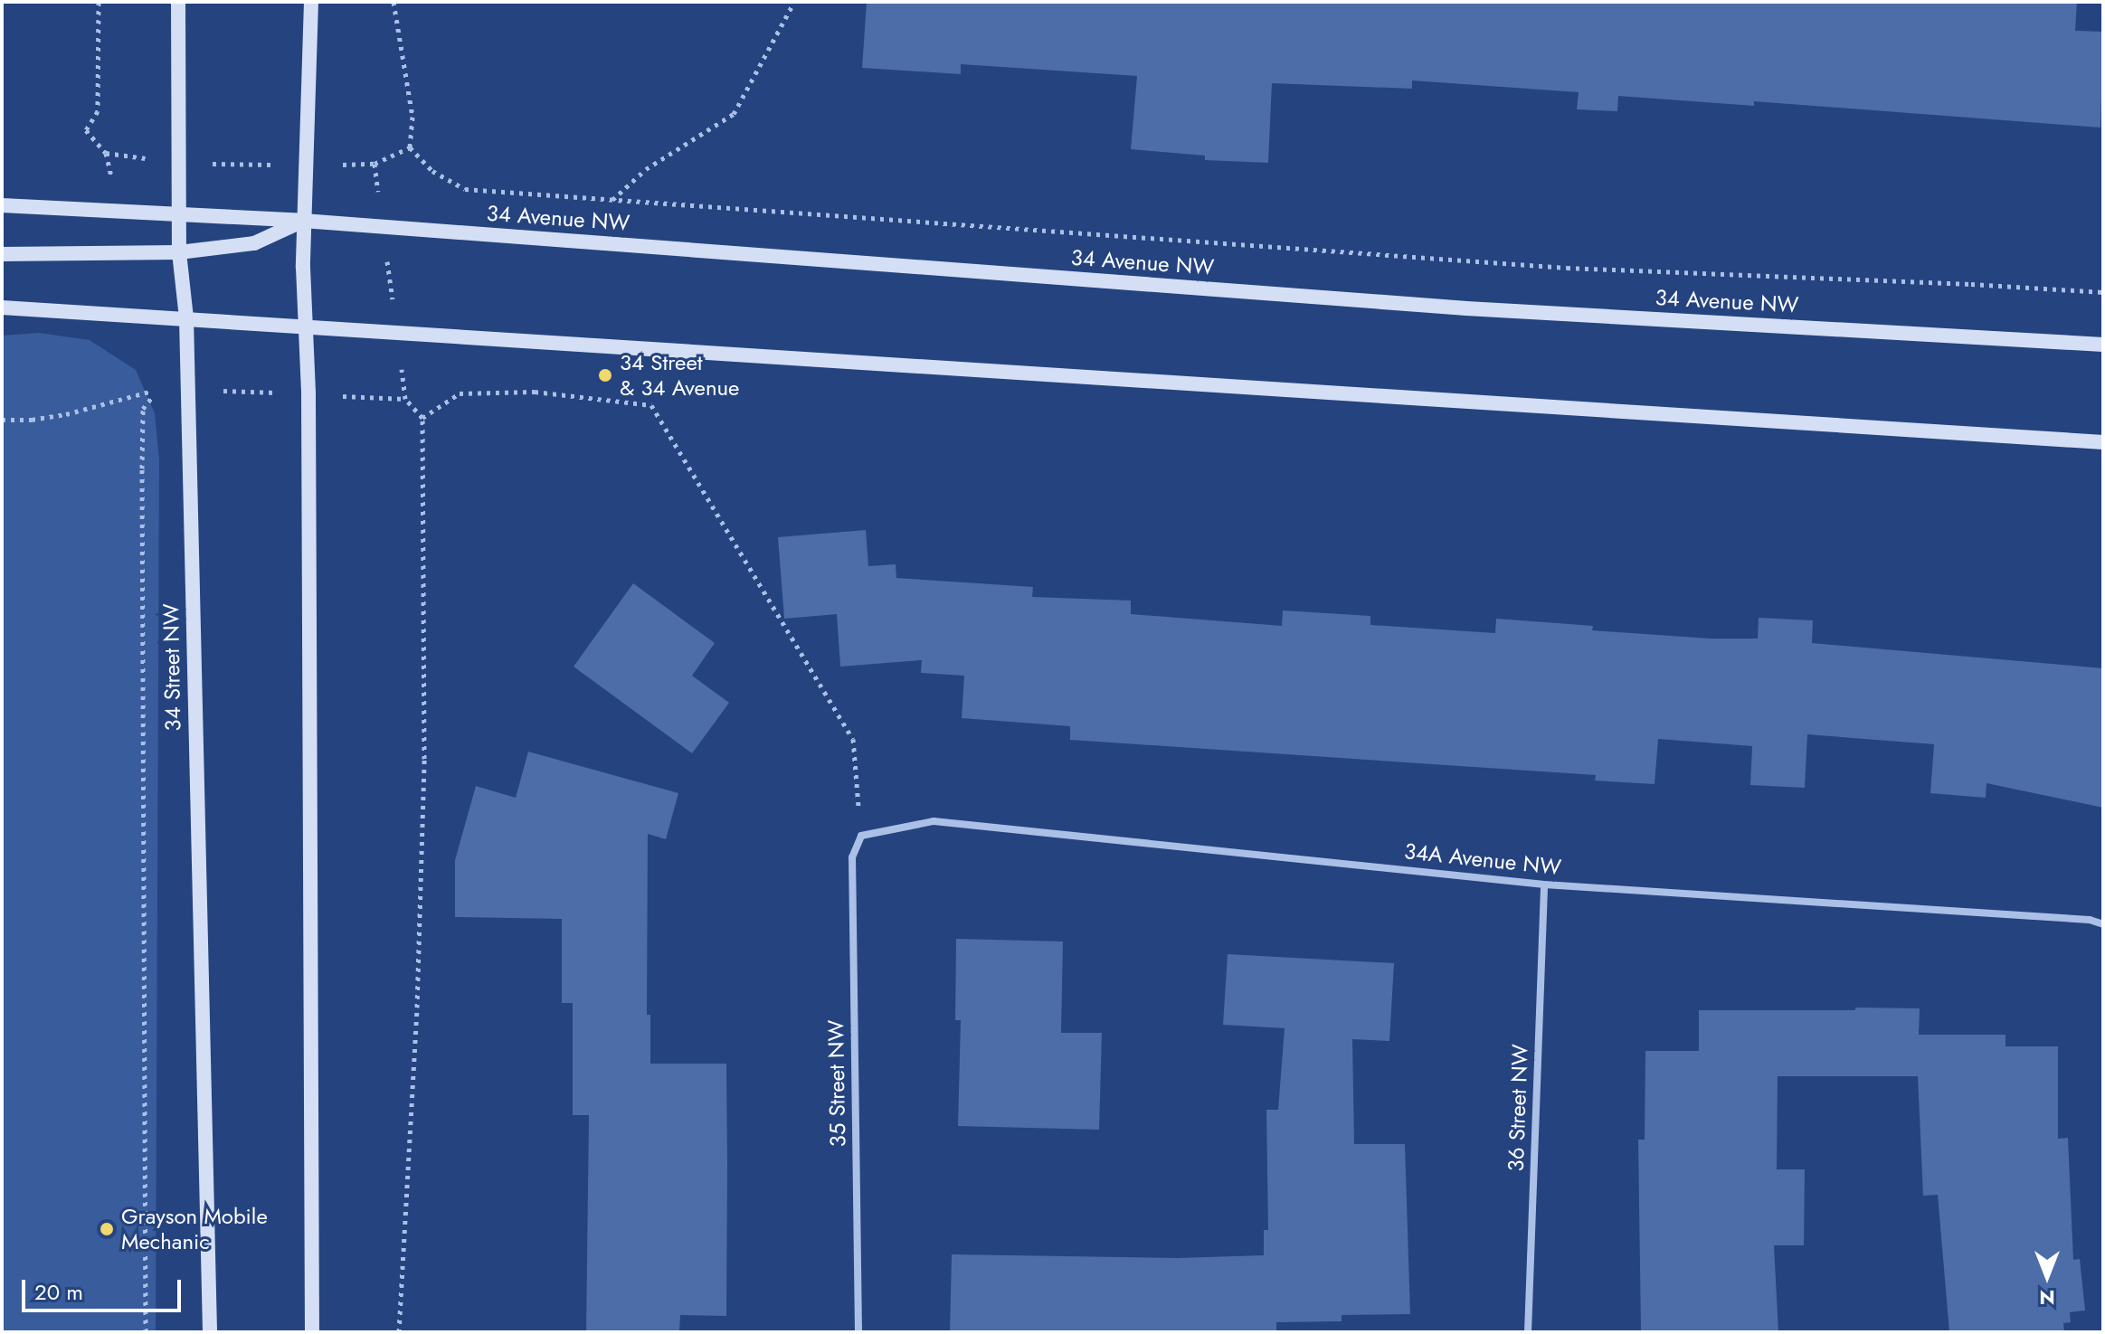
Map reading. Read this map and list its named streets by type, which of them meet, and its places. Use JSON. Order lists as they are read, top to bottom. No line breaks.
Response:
{"streets":{"main road":["34 Avenue NW","34 Street NW"],"street":["34A Avenue NW","35 Street NW","36 Street NW"]},"crossings":[["34 Avenue NW","34 Street NW"],["34A Avenue NW","35 Street NW"],["34A Avenue NW","36 Street NW"]],"places":["34 Street & 34 Avenue","Grayson Mobile Mechanic"],"scale_bar":"20 m","north":"bottom"}
